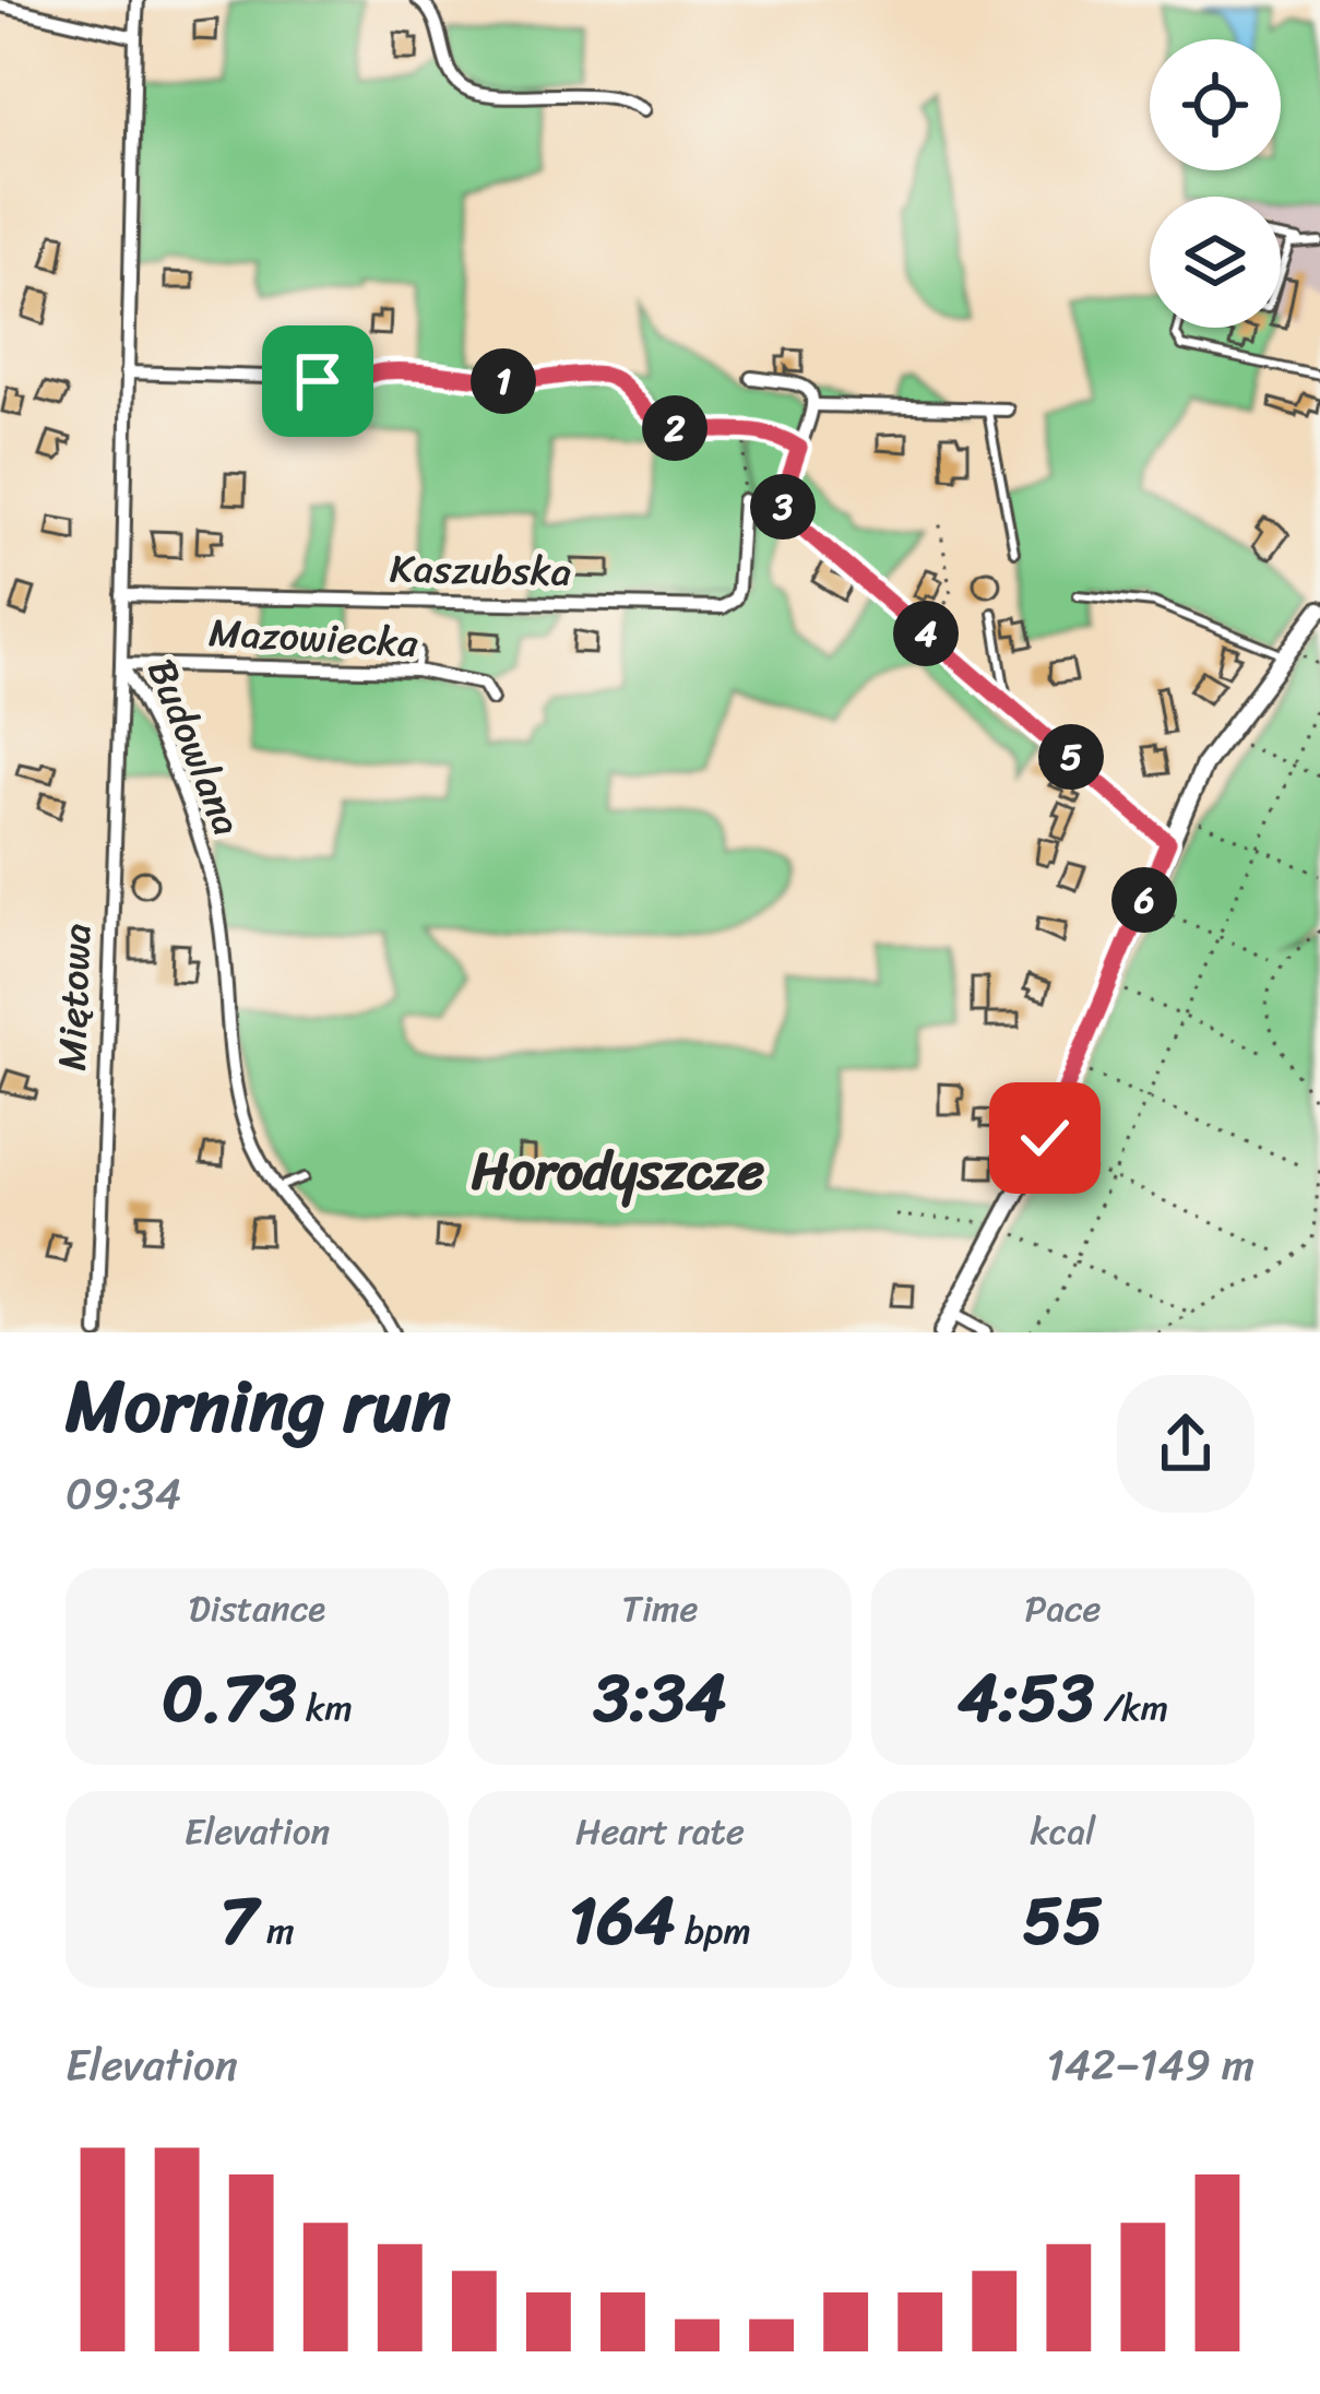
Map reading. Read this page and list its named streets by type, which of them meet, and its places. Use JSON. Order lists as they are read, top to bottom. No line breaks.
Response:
{"streets":{"street":["Kaszubska","Mazowiecka","Budowlana","Miętowa"]},"crossings":[["Kaszubska","Budowlana"],["Mazowiecka","Budowlana"],["Mazowiecka","Miętowa"],["Budowlana","Miętowa"]],"districts":["Horodyszcze"],"page":{"pins":["1","2","3","4","5","6"],"heading":["Morning run","09:34"],"stats":[["Distance","0.73 km"],["Time","3:34"],["Pace","4:53 /km"],["Elevation","7 m"],["Heart rate","164 bpm"],["kcal","55"]],"chart":["Elevation","142–149 m"]}}
